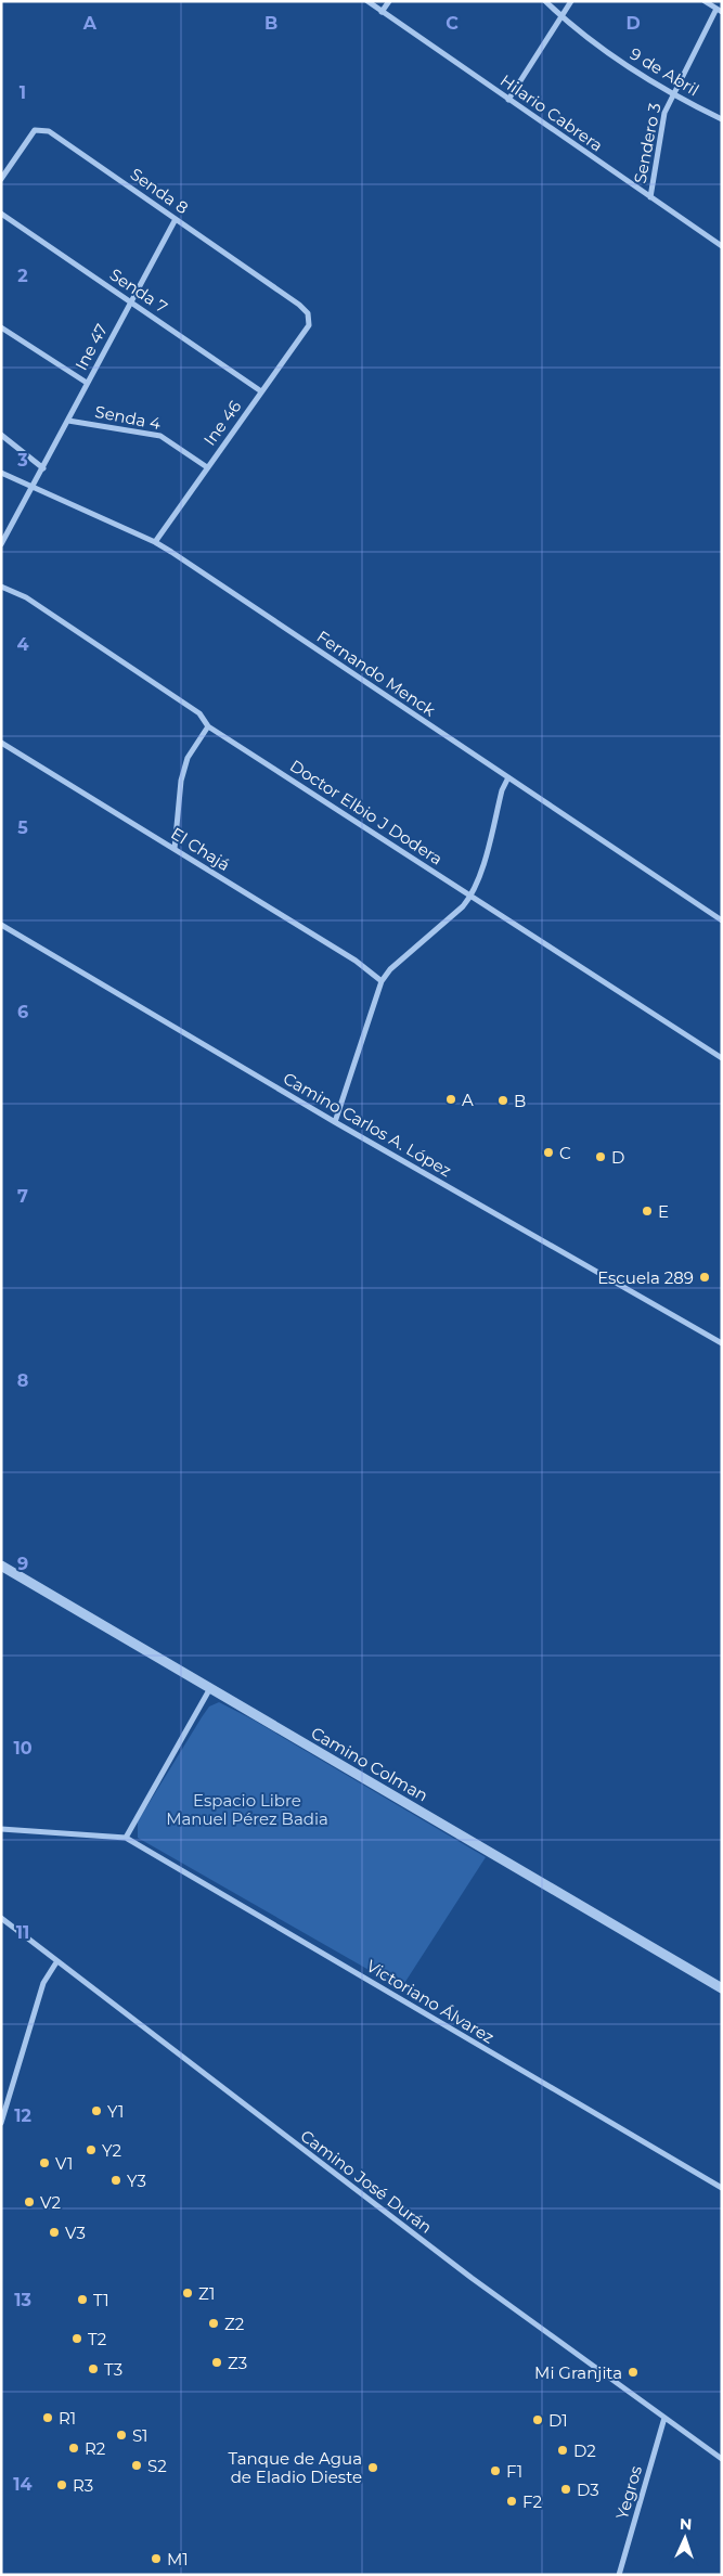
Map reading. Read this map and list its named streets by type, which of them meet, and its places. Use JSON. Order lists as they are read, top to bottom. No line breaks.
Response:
{"streets":{"street":["9 de Abril","Hilario Cabrera","Sendero 3","Senda 8","Senda 7","Ine 47","Senda 4","Ine 46","Fernando Menck","Doctor Elbio J Dodera","El Chajá","Camino Carlos A. López","Camino Colman","Victoriano Álvarez","Camino José Durán","Yegros"]},"crossings":[["9 de Abril","Sendero 3"],["Hilario Cabrera","Sendero 3"],["Senda 8","Ine 47"],["Senda 8","Ine 46"],["Senda 7","Ine 47"],["Senda 7","Ine 46"],["Ine 47","Senda 4"],["Ine 47","Fernando Menck"],["Senda 4","Ine 46"],["Ine 46","Fernando Menck"],["Camino José Durán","Yegros"]],"parks":["Espacio Libre Manuel Pérez Badia"],"places":["A","B","C","D","E","Escuela 289","Y1","Y2","V1","Y3","V2","V3","Z1","T1","Z2","T2","Z3","T3","Mi Granjita","R1","D1","S1","R2","D2","S2","Tanque de Agua de Eladio Dieste","F1","R3","D3","F2","M1"],"north":"top","grid":{"columns":["A","B","C","D"],"rows":["1","2","3","4","5","6","7","8","9","10","11","12","13","14"]}}
